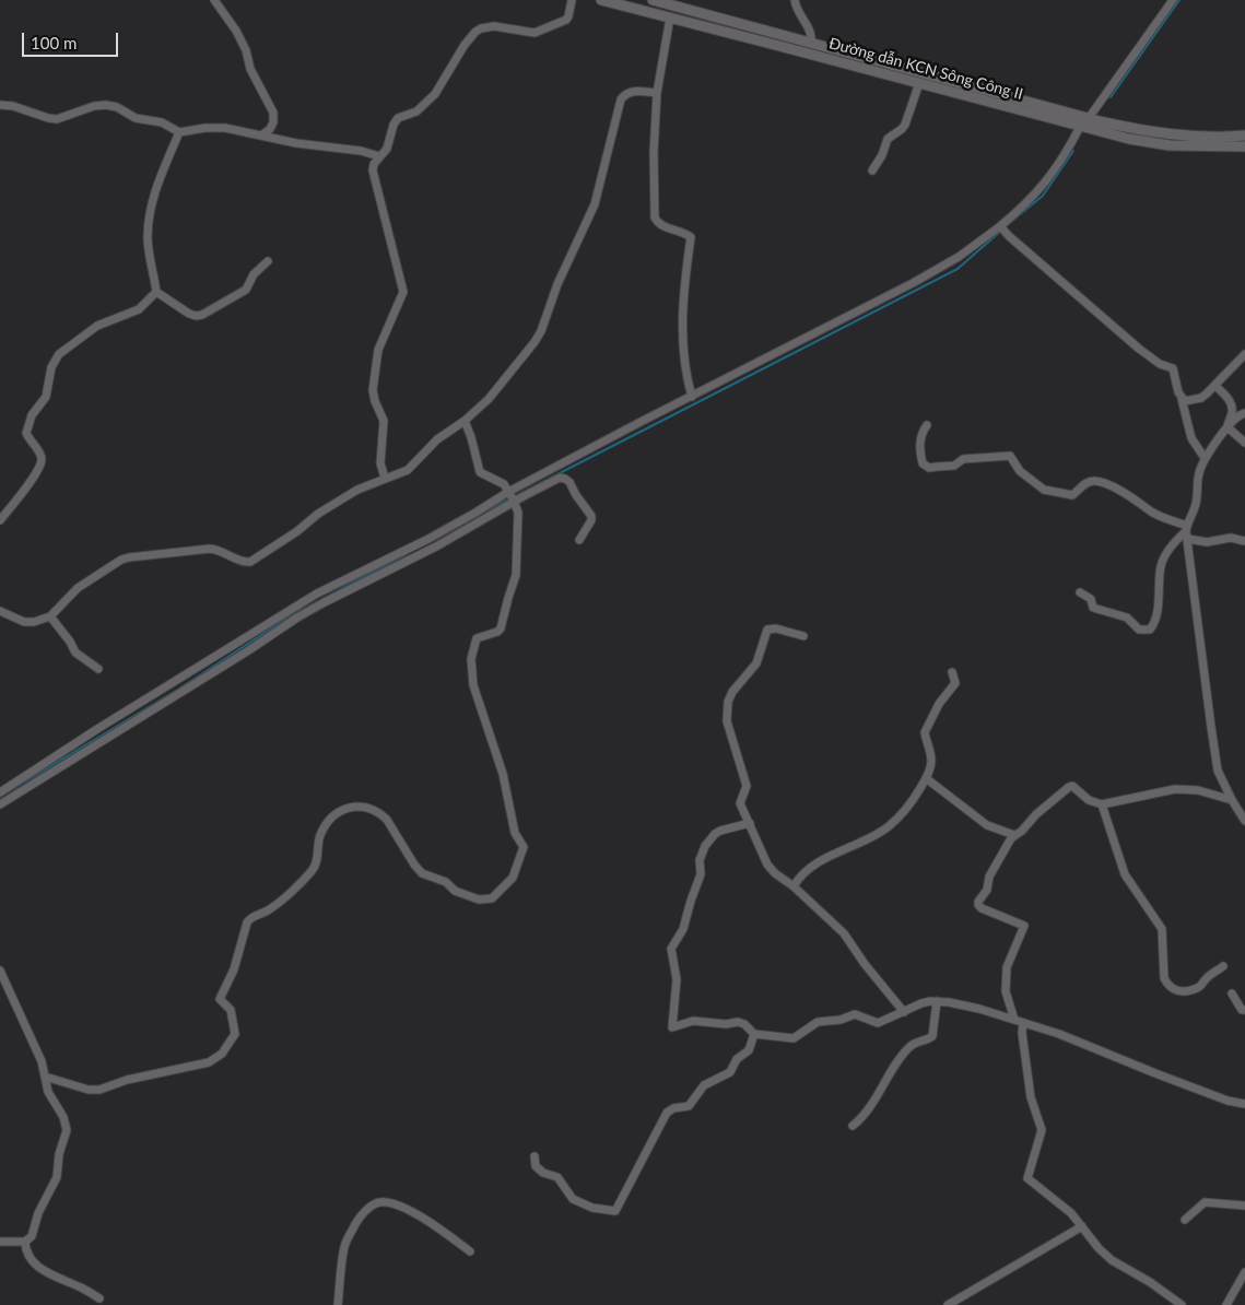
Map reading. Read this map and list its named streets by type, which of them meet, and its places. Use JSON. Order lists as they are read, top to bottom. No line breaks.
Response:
{"streets":{"street":["Đường dẫn KCN Sông Công II"]},"scale_bar":"100 m"}
